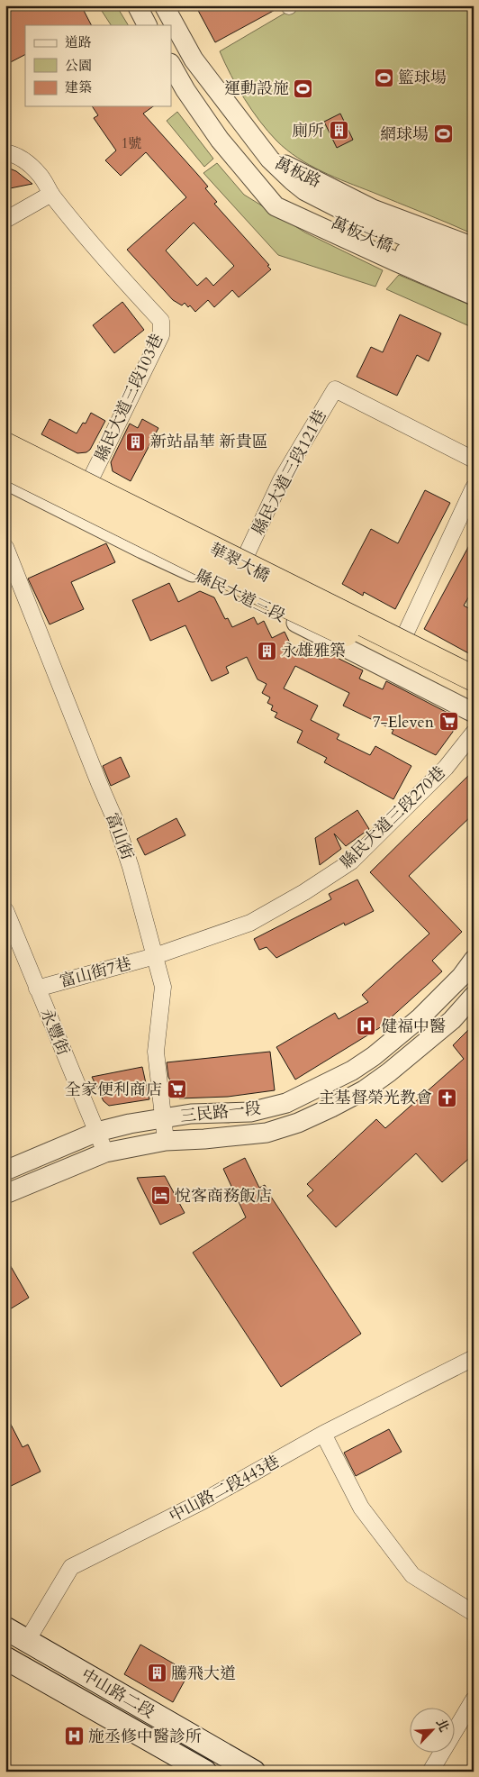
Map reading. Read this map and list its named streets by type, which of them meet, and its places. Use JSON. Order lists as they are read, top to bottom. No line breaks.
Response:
{"streets":{"highway":["華翠大橋"],"main road":["中山路二段"],"street":["萬板路","萬板大橋","縣民大道三段103巷","縣民大道三段121巷","縣民大道三段","縣民大道三段270巷","富山街","富山街7巷","永豐街","三民路一段","中山路二段443巷"]},"crossings":[["萬板路","萬板大橋"],["縣民大道三段121巷","縣民大道三段"],["縣民大道三段270巷","富山街"],["縣民大道三段270巷","富山街7巷"],["富山街","富山街7巷"],["富山街","三民路一段"],["富山街7巷","永豐街"],["永豐街","三民路一段"],["中山路二段443巷","中山路二段"]],"places":{"sports":["籃球場","運動設施","網球場"],"building":["廁所","新站晶華 新貴區","永雄雅築","騰飛大道"],"supermarket":["7-Eleven","全家便利商店"],"hospital":["健福中醫","施丞修中醫診所"],"church":["主基督榮光教會"],"hotel":["悅客商務飯店"]},"house_numbers":["1號"],"legend":["道路","公園","建築"],"north":"top right"}
